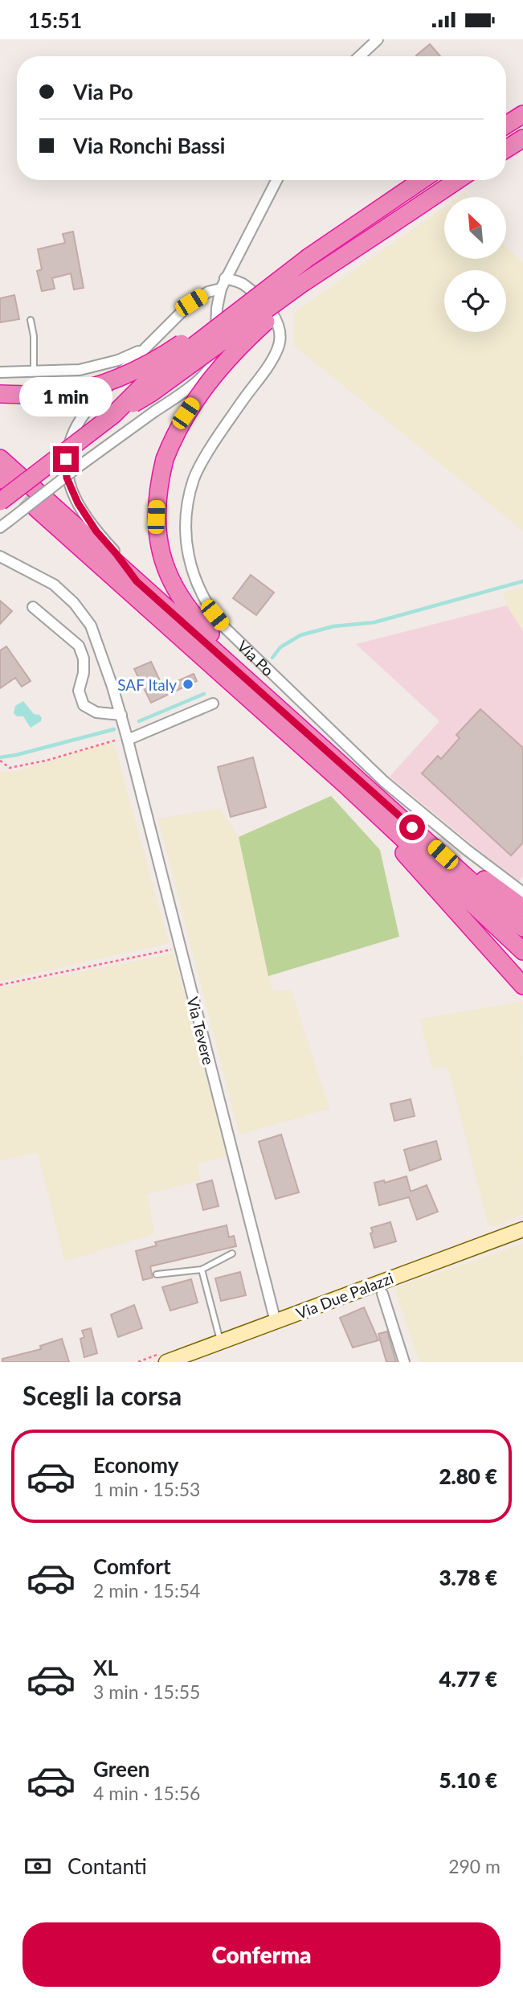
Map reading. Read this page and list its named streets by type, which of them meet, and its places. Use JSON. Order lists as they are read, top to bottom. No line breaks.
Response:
{"streets":{"highway":["Via Po"],"street":["Via Tevere","Via Due Palazzi"]},"crossings":[["Via Tevere","Via Due Palazzi"]],"places":["SAF Italy"],"north":"top left","page":{"status":"15:51","banner":["Via Po","Via Ronchi Bassi"],"bubble":"1 min","heading":"Scegli la corsa","list":[{"name":"Economy","note":"1 min · 15:53","value":"2.80 €"},{"name":"Comfort","note":"2 min · 15:54","value":"3.78 €"},{"name":"XL","note":"3 min · 15:55","value":"4.77 €"},{"name":"Green","note":"4 min · 15:56","value":"5.10 €"}],"pay":["Contanti","290 m"],"buttons":"Conferma"}}
